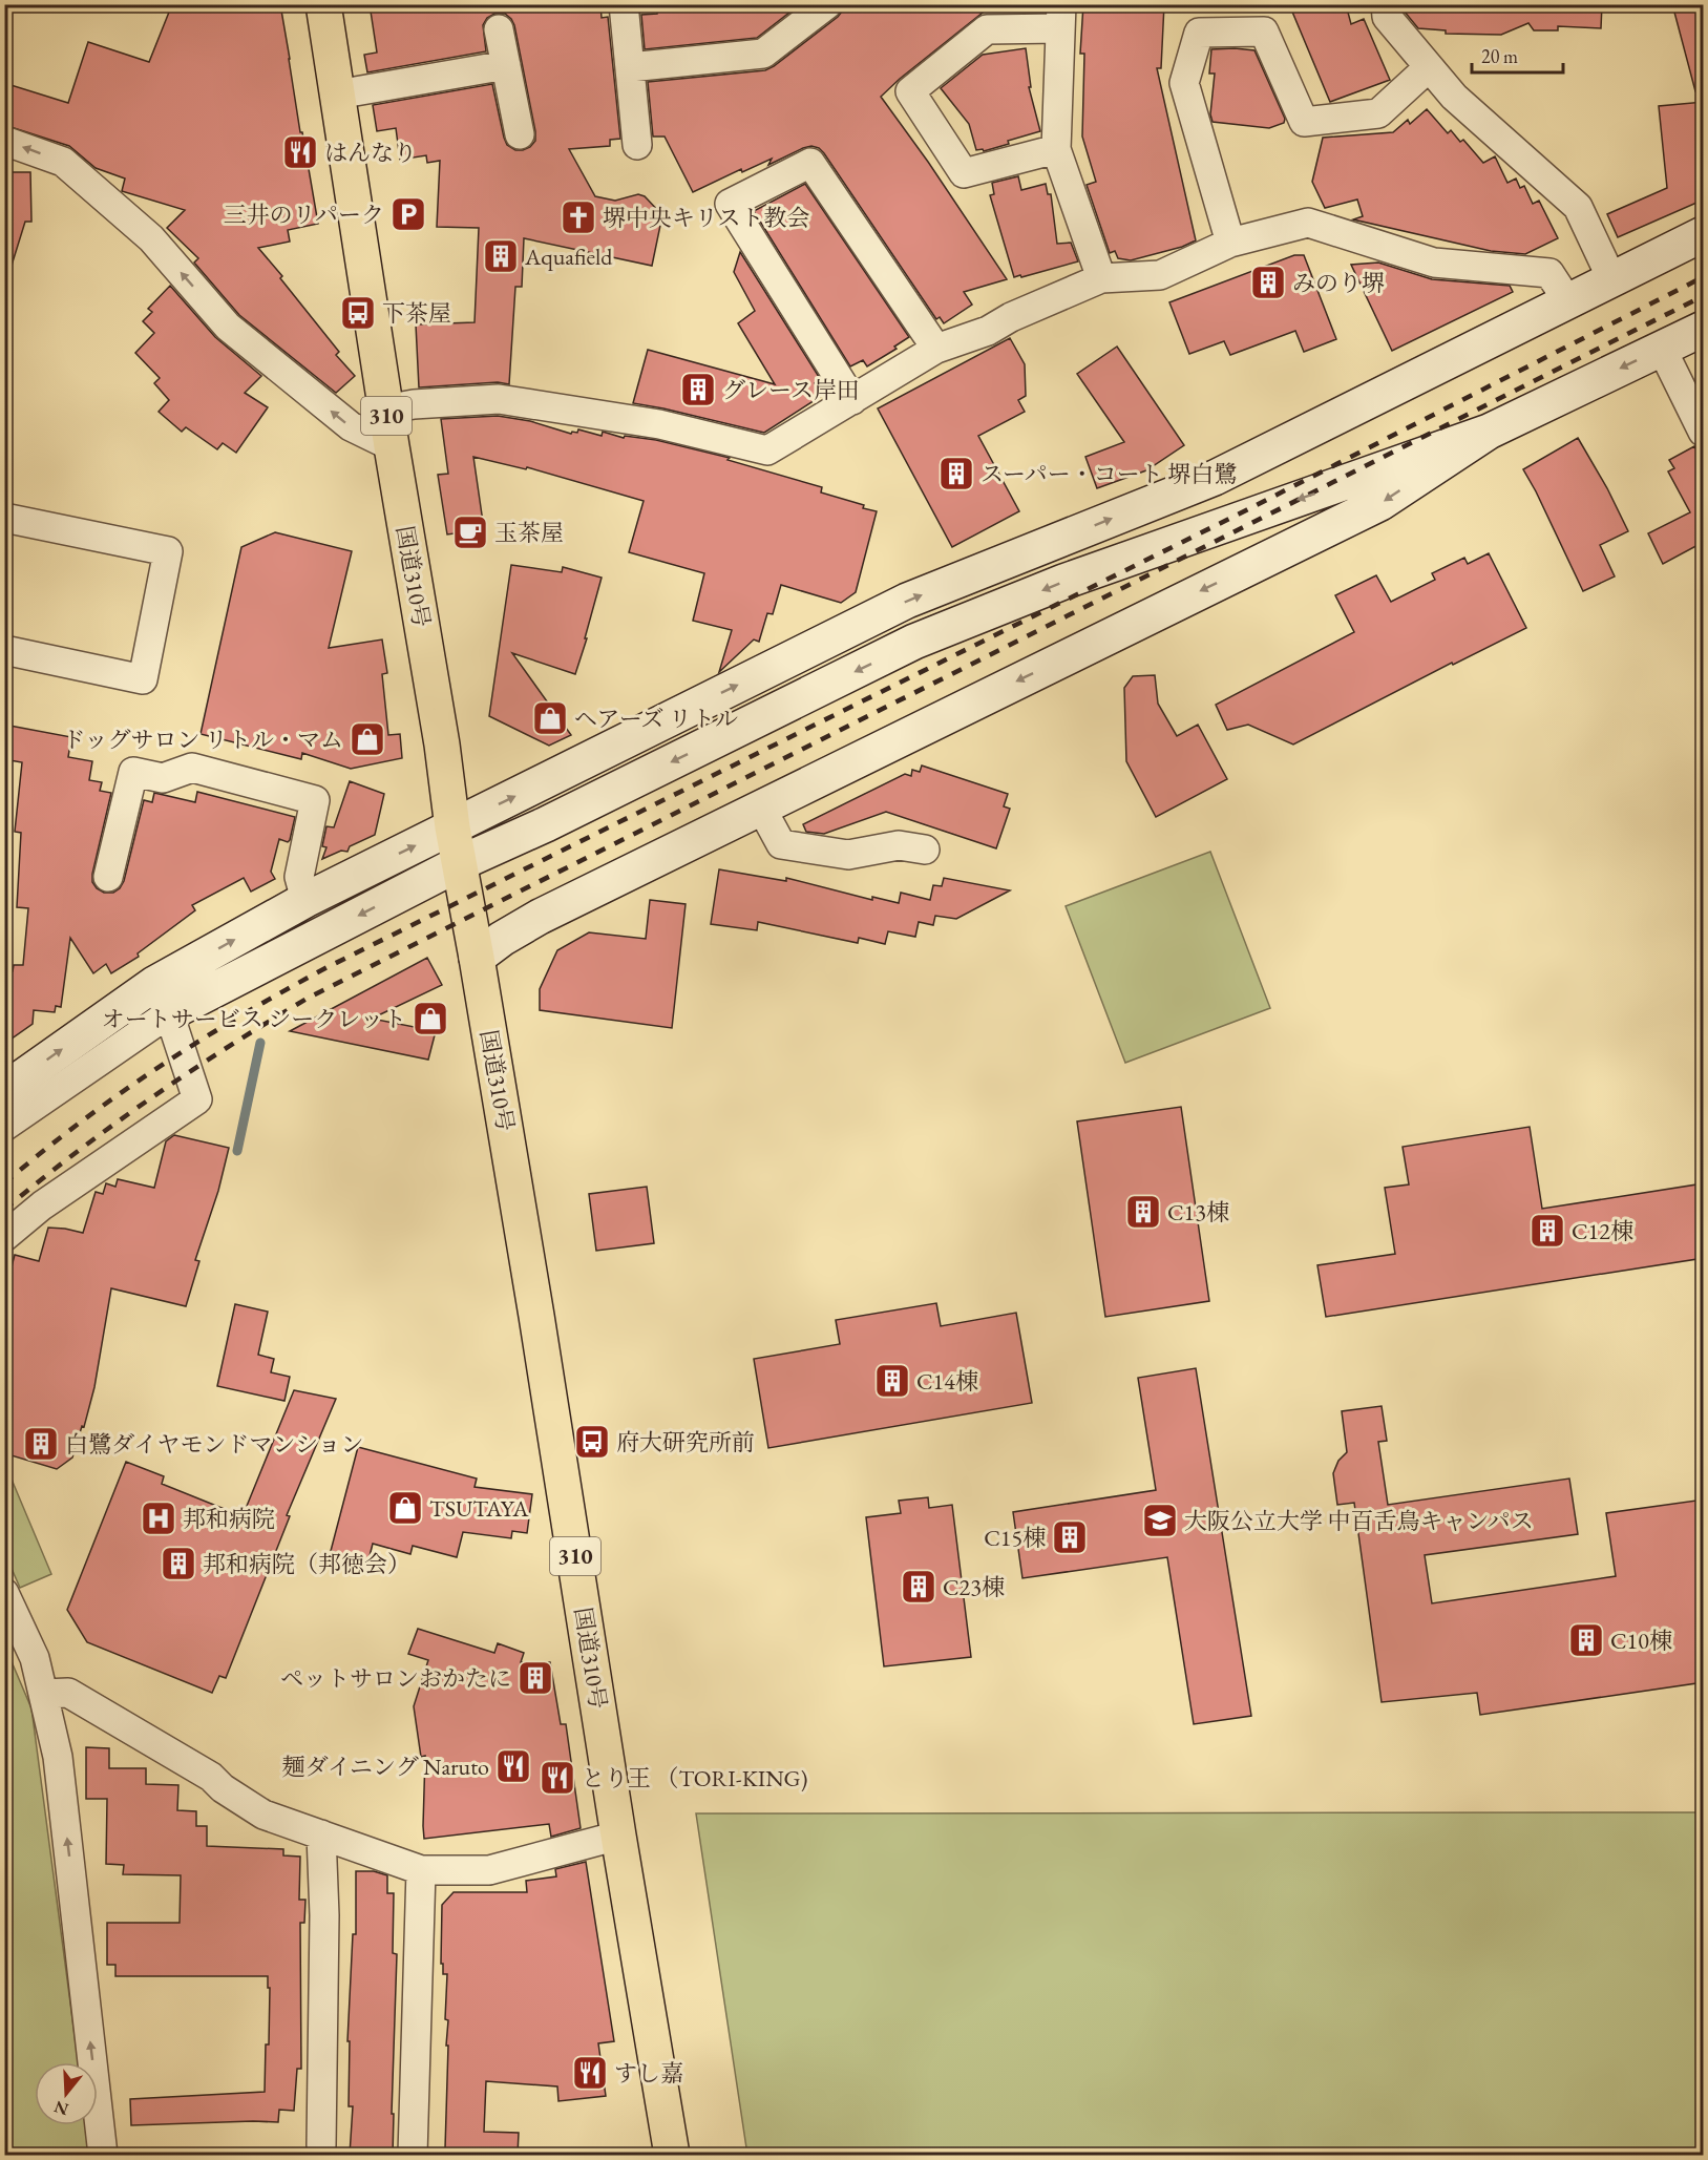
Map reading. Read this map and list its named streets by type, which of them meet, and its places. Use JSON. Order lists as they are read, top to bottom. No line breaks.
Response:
{"streets":{"highway":["310","国道310号"]},"places":{"restaurant":["はんなり","麺ダイニング Naruto","とり王 （TORI-KING)","すし嘉"],"parking":["三井のリパーク"],"church":["堺中央キリスト教会"],"building":["Aquafield","みのり堺","グレース岸田","スーパー・コート 堺白鷺","C13棟","C12棟","C14棟","白鷺ダイヤモンドマンション","C15棟","邦和病院（邦徳会）","C23棟","C10棟","ペットサロンおかたに"],"bus stop":["下茶屋","府大研究所前"],"cafe":["玉茶屋"],"shop":["ヘアーズ リトル","ドッグサロン リトル・マム","オートサービス シークレット","TSUTAYA"],"hospital":["邦和病院"],"school or university":["大阪公立大学 中百舌鳥キャンパス"]},"scale_bar":"20 m","north":"bottom"}
